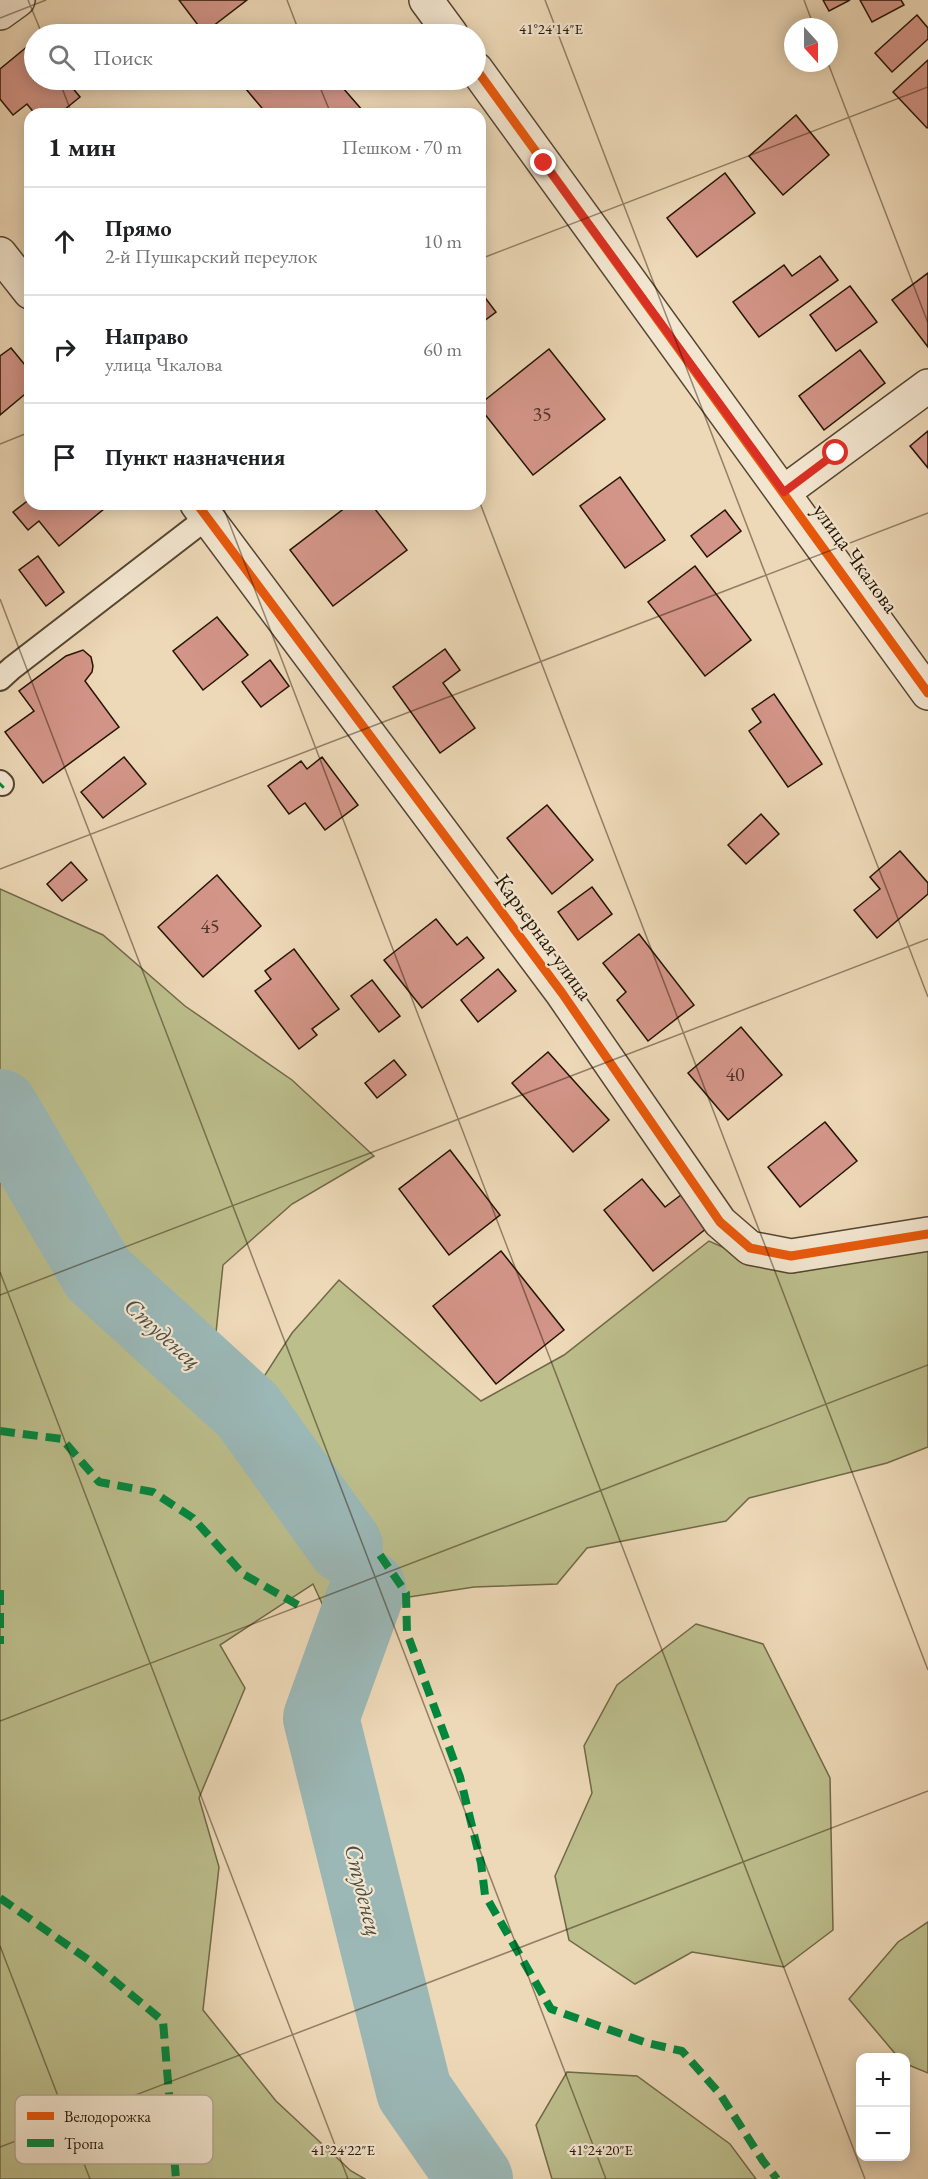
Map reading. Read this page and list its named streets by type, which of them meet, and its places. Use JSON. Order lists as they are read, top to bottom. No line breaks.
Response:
{"streets":{"street":["улица Чкалова","Карьерная улица"]},"water":["Студенец"],"house_numbers":["35","45","40"],"legend":["Велодорожка","Тропа"],"north":"bottom","page":{"search":"Поиск","heading":["1 мин","Пешком · 70 m"],"list":[["Прямо","2-й Пушкарский переулок","10 m"],["Направо","улица Чкалова","60 m"],"Пункт назначения"],"map_buttons":["+","−"]},"coordinates":["41°24'14\"E","41°24'22\"E","41°24'20\"E"]}
